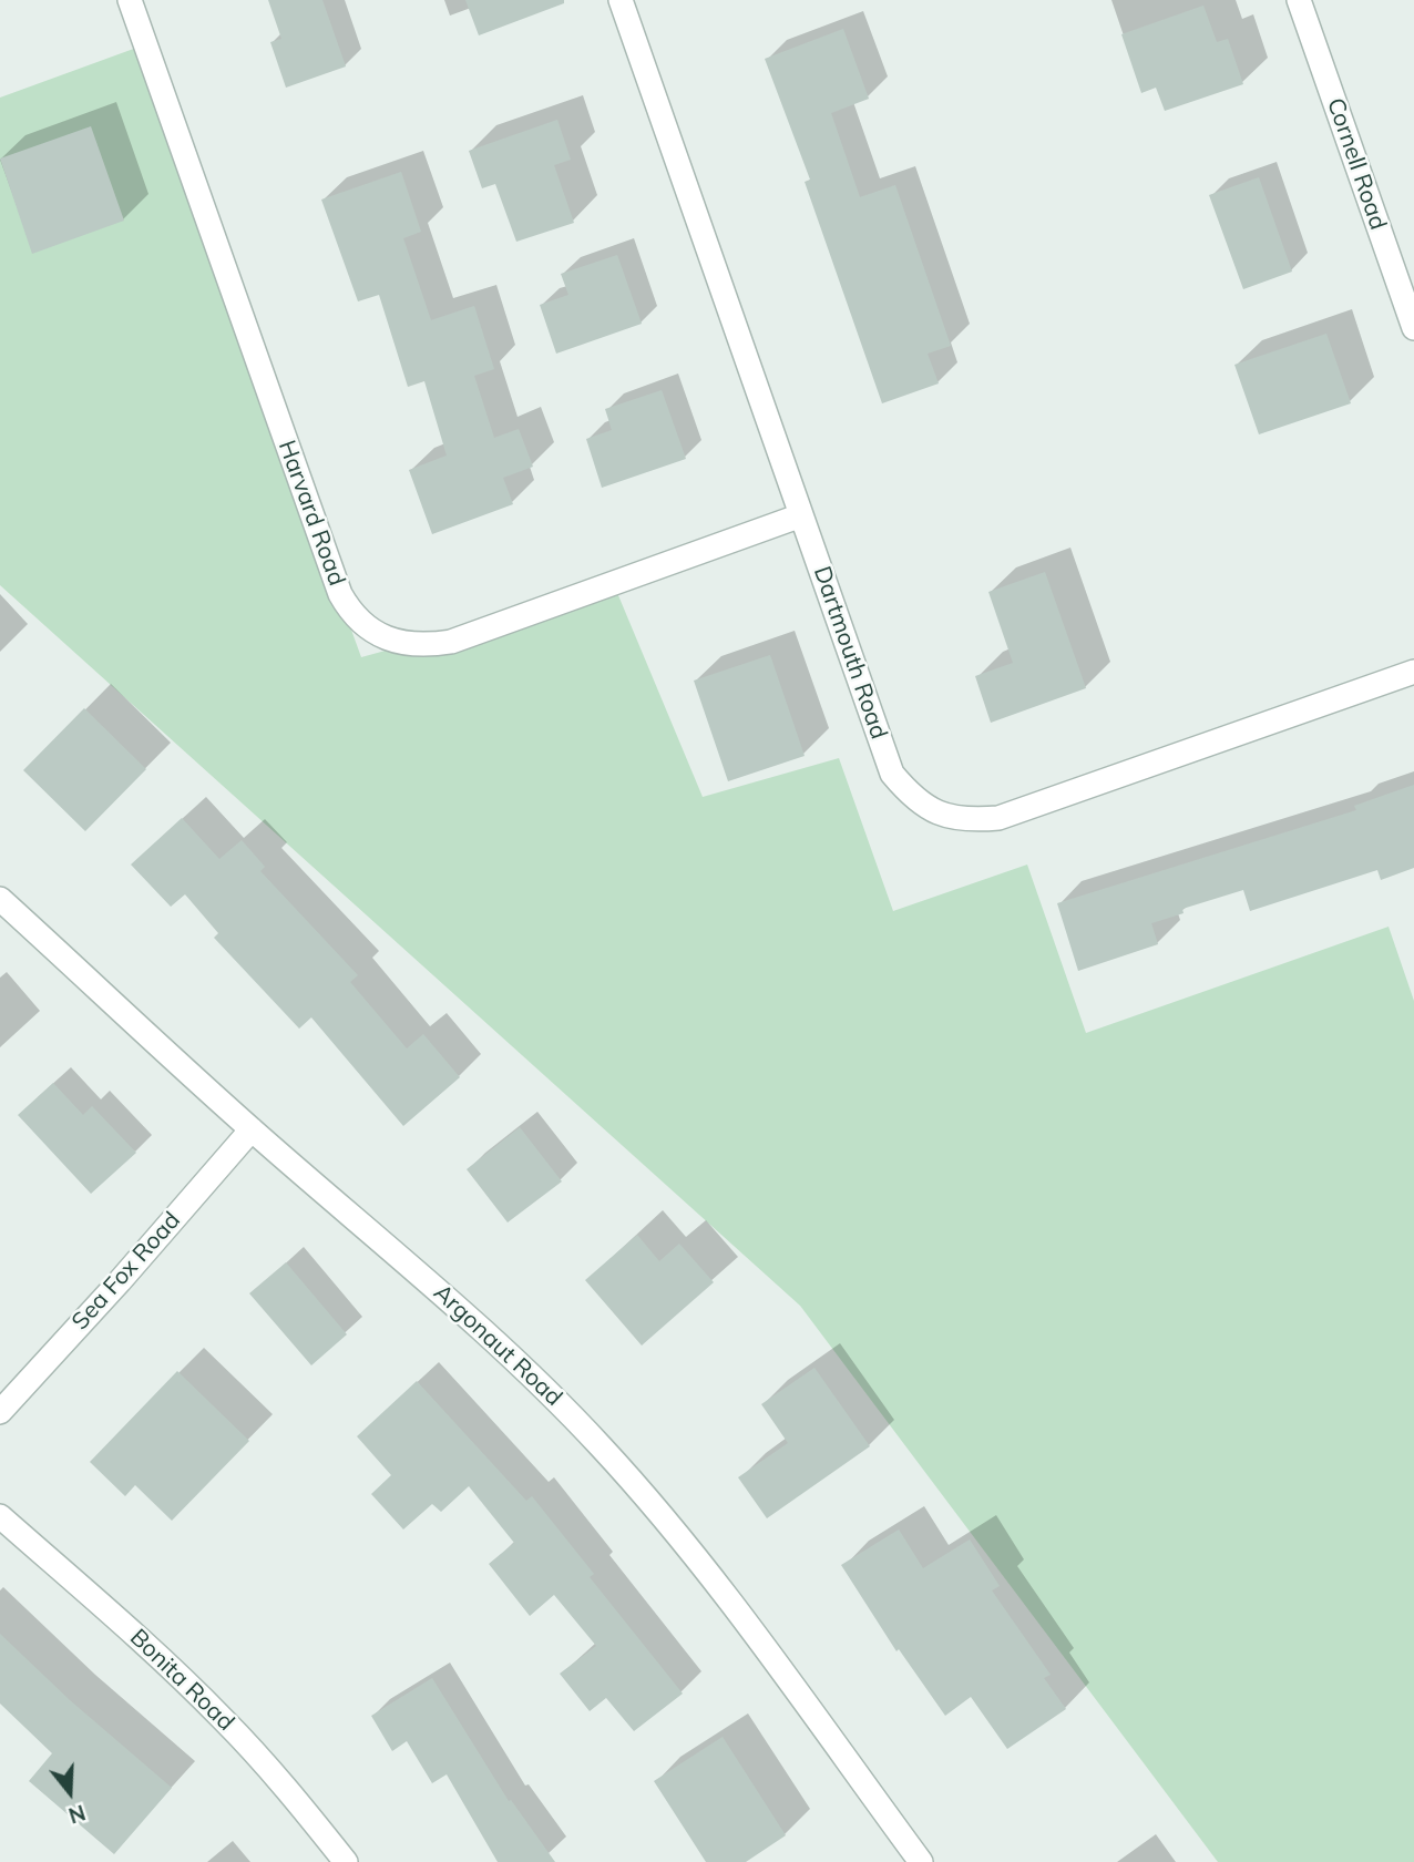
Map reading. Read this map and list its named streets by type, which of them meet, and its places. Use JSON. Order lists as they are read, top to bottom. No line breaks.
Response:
{"streets":{"street":["Cornell Road","Harvard Road","Dartmouth Road","Sea Fox Road","Argonaut Road","Bonita Road"]},"crossings":[["Harvard Road","Dartmouth Road"],["Sea Fox Road","Argonaut Road"]],"north":"bottom"}
